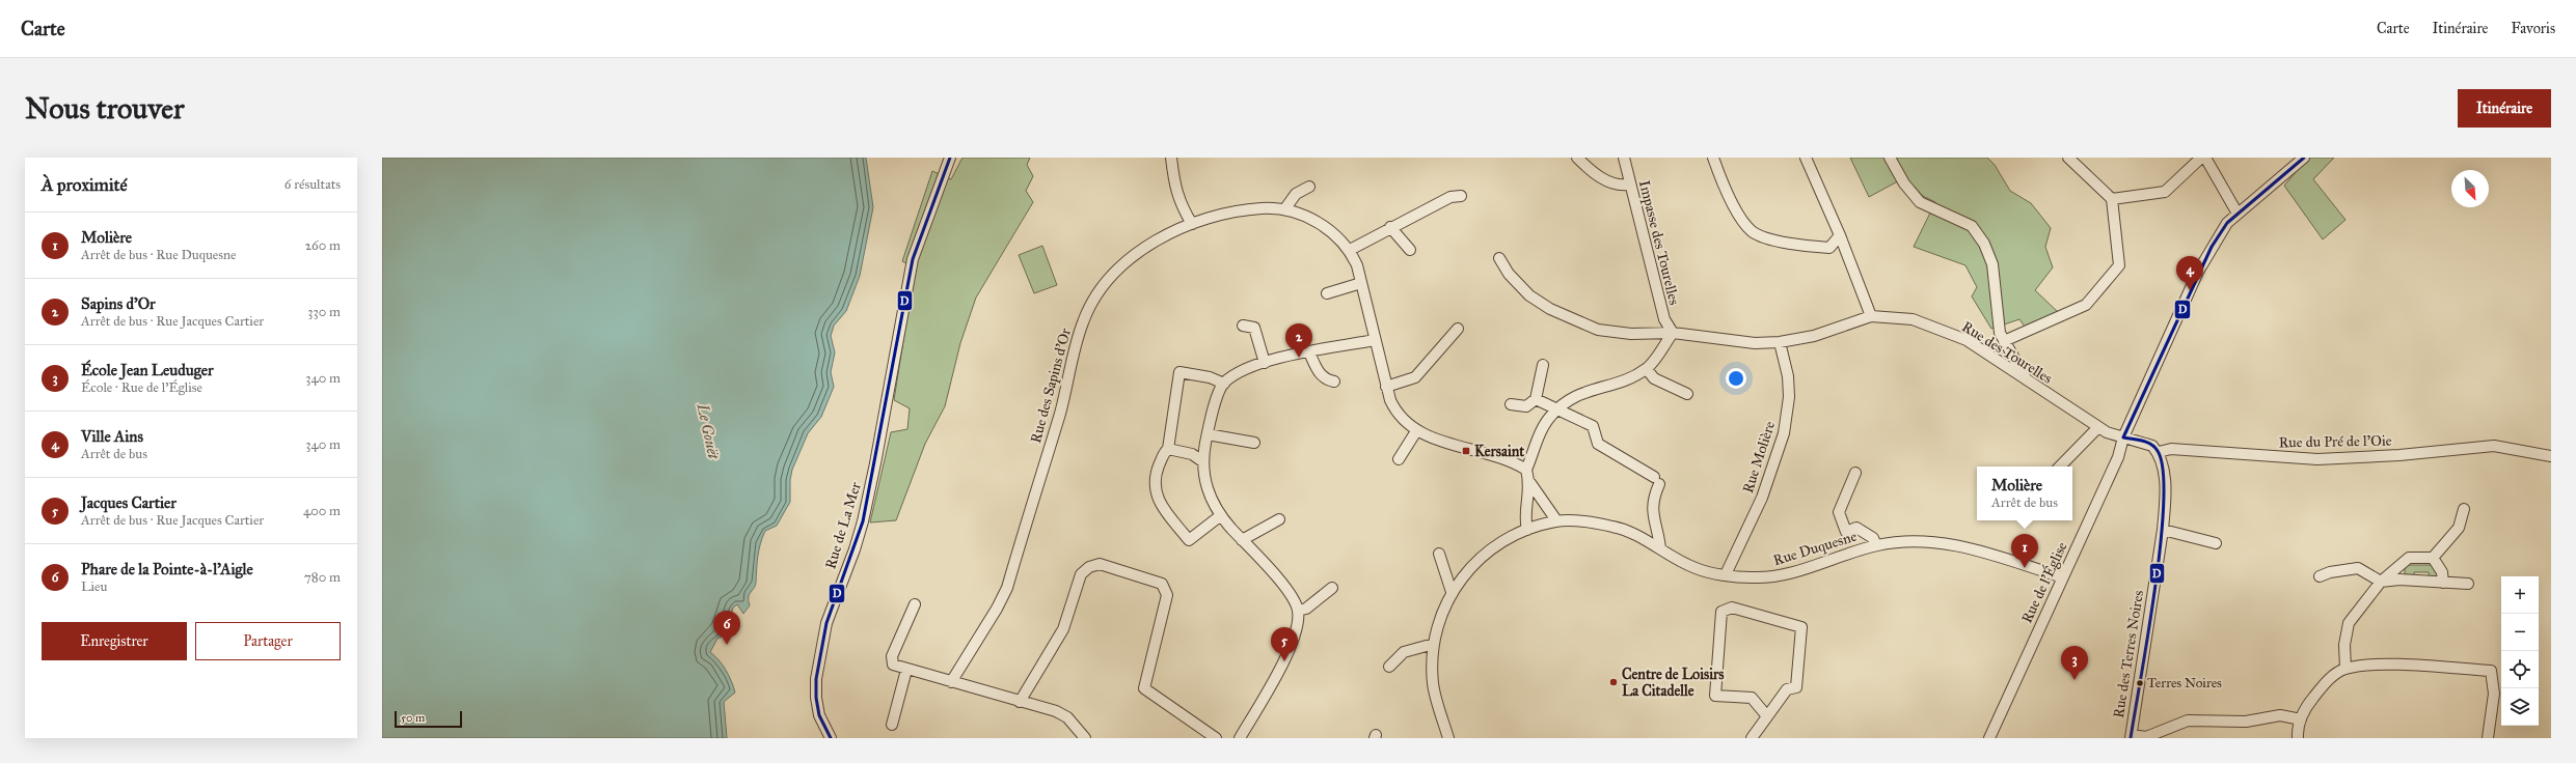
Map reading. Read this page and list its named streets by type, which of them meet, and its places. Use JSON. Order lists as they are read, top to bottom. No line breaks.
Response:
{"streets":{"street":["Impasse des Tourelles","Rue des Tourelles","Rue des Sapins d'Or","Rue du Pré de l'Oie","Rue Molière","Rue de La Mer","Rue Duquesne","Rue de l'Église","Rue des Terres Noires"]},"crossings":[["Impasse des Tourelles","Rue des Tourelles"],["Rue des Tourelles","Rue Molière"],["Rue des Tourelles","Rue de l'Église"],["Rue du Pré de l'Oie","Rue des Terres Noires"],["Rue Molière","Rue Duquesne"],["Rue Duquesne","Rue de l'Église"]],"water":["Le Gouët"],"places":{"transit":["Kersaint"],"other":["Centre de Loisirs La Citadelle","Terres Noires"]},"lines":["transit line D"],"scale_bar":"50 m","north":"bottom right","page":{"header":"Carte","nav":["Carte","Itinéraire","Favoris"],"buttons":["Itinéraire",["Enregistrer","Partager"]],"title":"Nous trouver","heading":["À proximité","6 résultats"],"list":[{"mark":"1","name":"Molière","note":"Arrêt de bus · Rue Duquesne","value":"260 m"},{"mark":"2","name":"Sapins d'Or","note":"Arrêt de bus · Rue Jacques Cartier","value":"330 m"},{"mark":"3","name":"École Jean Leuduger","note":"École · Rue de l'Église","value":"340 m"},{"mark":"4","name":"Ville Ains","note":"Arrêt de bus","value":"340 m"},{"mark":"5","name":"Jacques Cartier","note":"Arrêt de bus · Rue Jacques Cartier","value":"400 m"},{"mark":"6","name":"Phare de la Pointe-à-l'Aigle","note":"Lieu","value":"780 m"}],"pins":["4","2","1","6","5","3"],"popup":["Molière","Arrêt de bus"],"map_buttons":["+","−"],"scale":"50 m"}}
